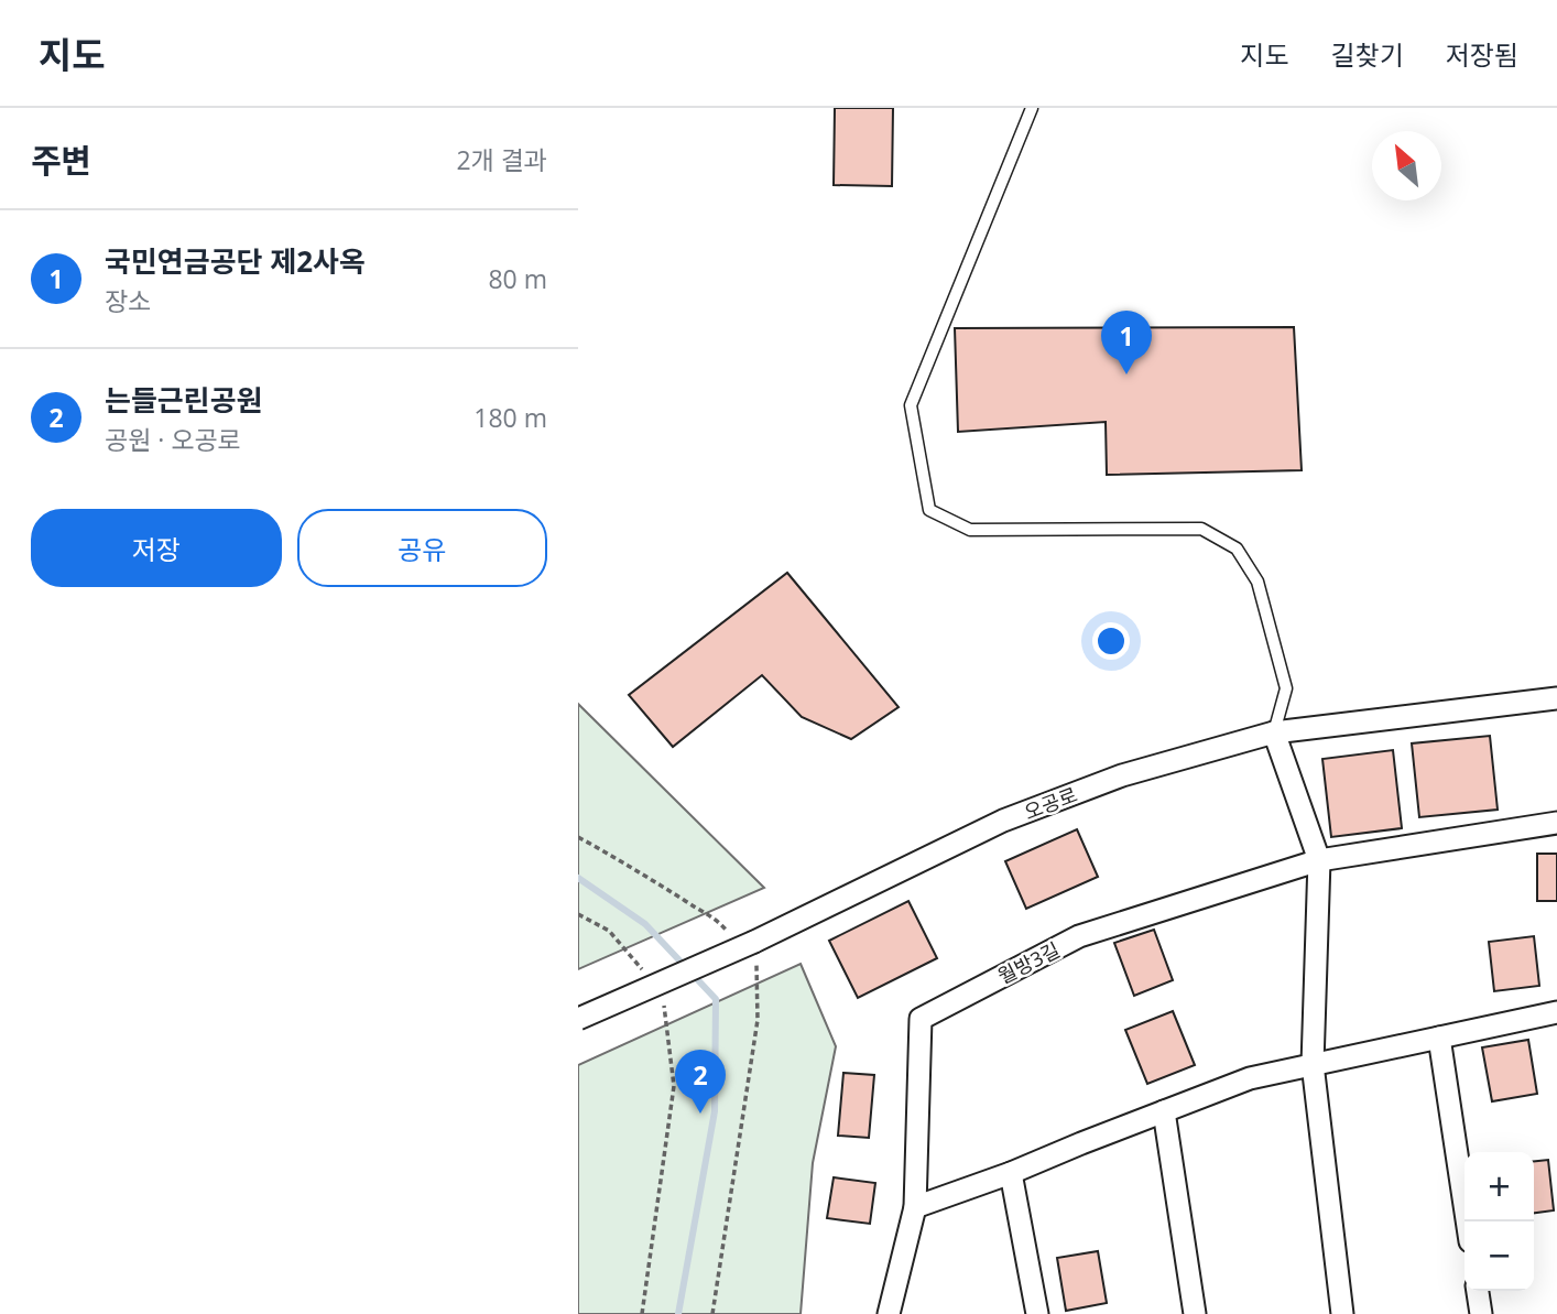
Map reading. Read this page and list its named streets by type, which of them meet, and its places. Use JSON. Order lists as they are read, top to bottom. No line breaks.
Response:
{"streets":{"street":["오공로","월방3길"]},"north":"top left","page":{"header":"지도","nav":["지도","길찾기","저장됨"],"heading":["주변","2개 결과"],"list":[{"mark":"1","name":"국민연금공단 제2사옥","note":"장소","value":"80 m"},{"mark":"2","name":"는들근린공원","note":"공원 · 오공로","value":"180 m"}],"pins":["1","2"],"buttons":["저장","공유"],"map_buttons":["+","−"]}}
